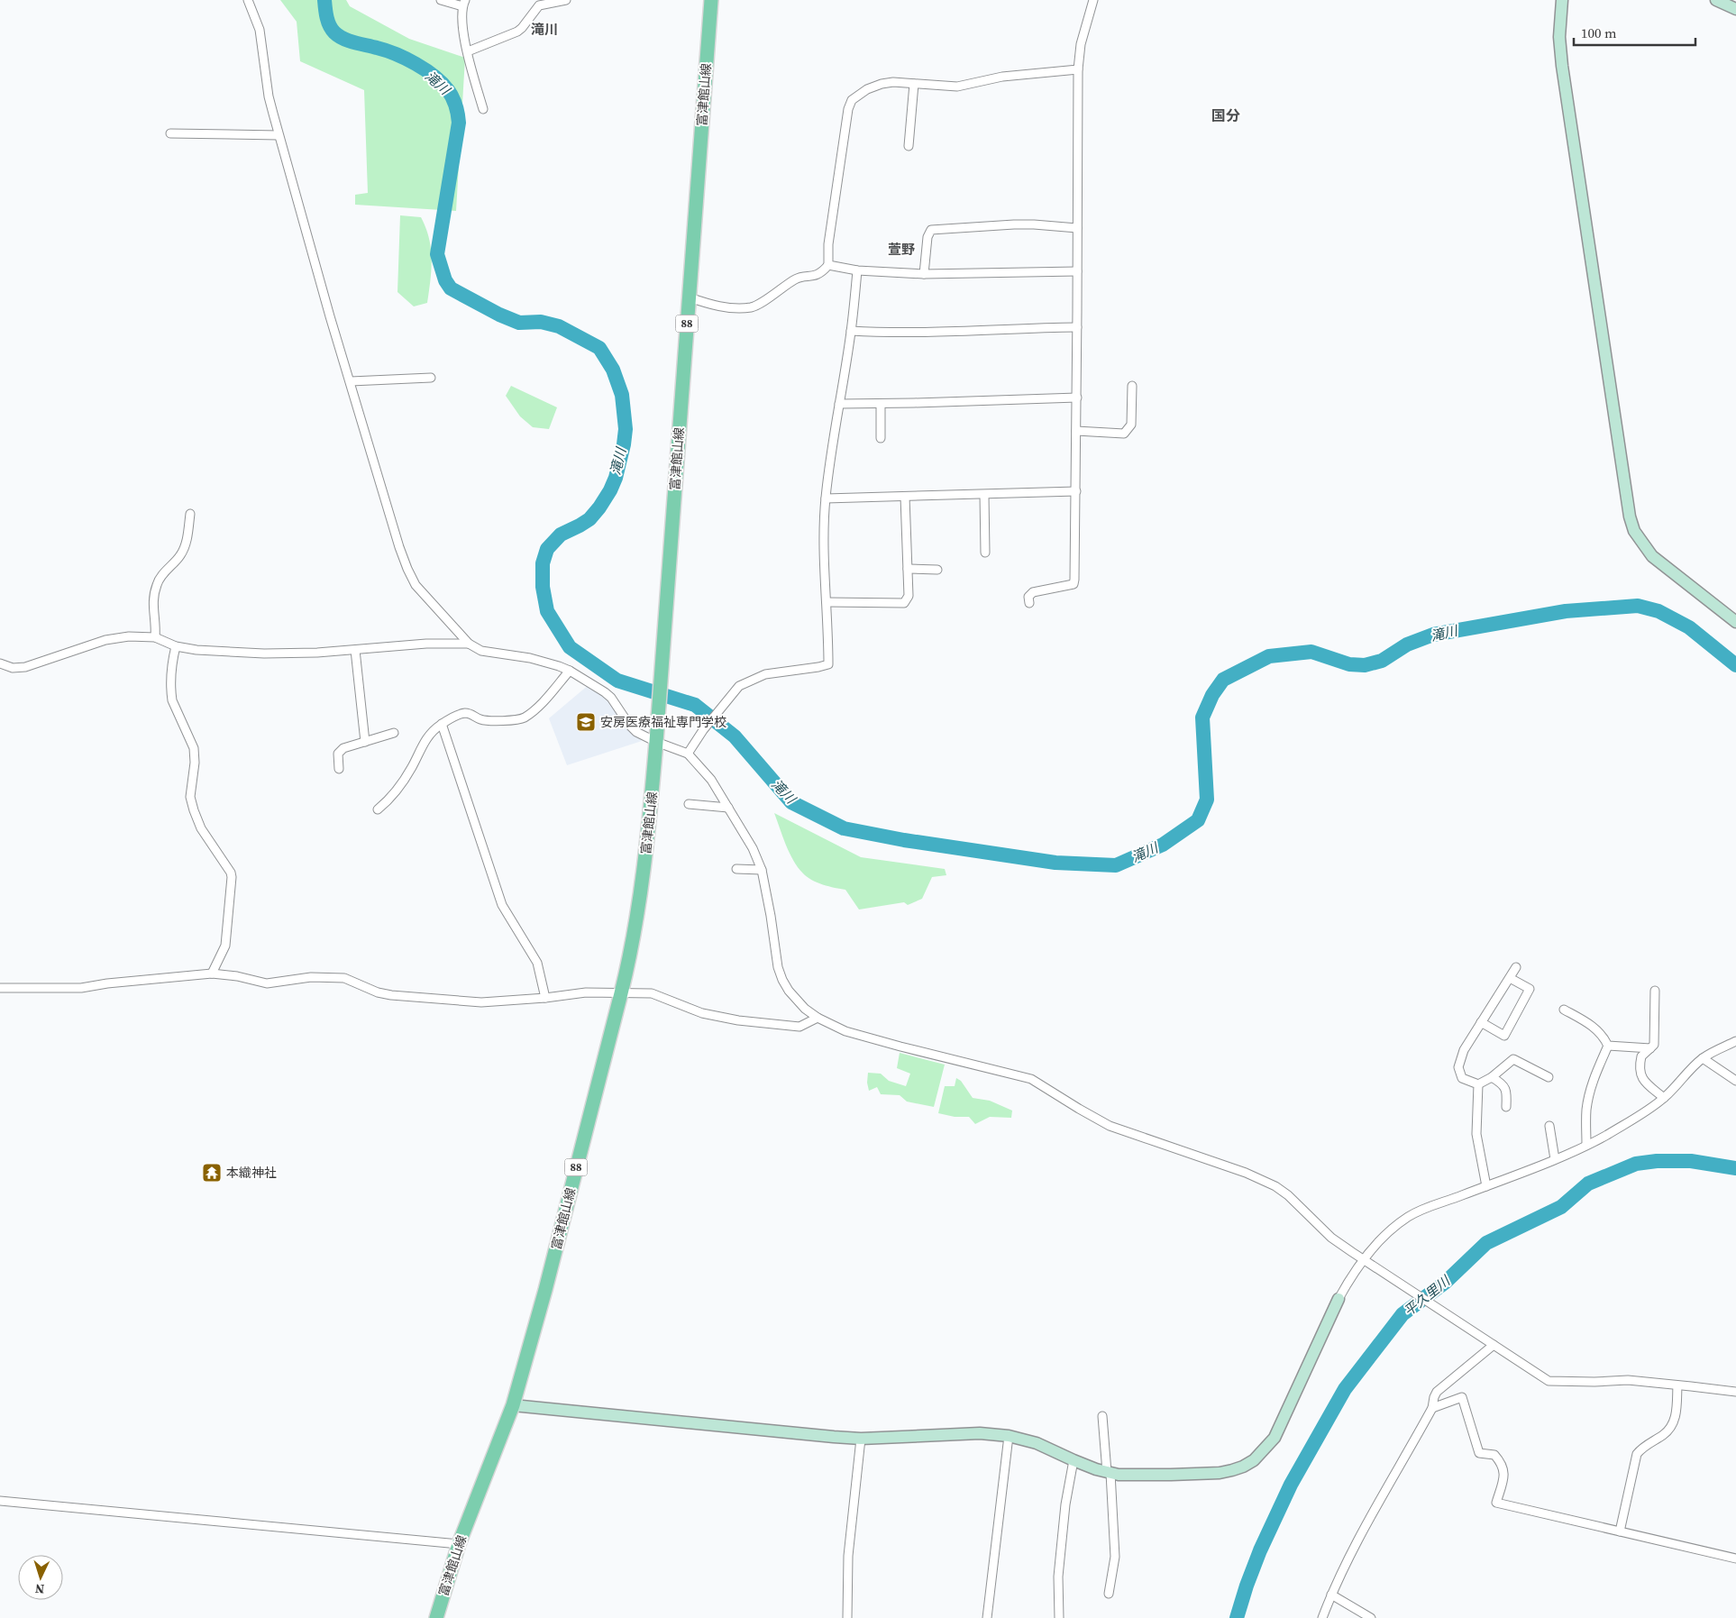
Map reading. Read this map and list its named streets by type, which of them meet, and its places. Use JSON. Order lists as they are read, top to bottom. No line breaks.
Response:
{"streets":{"main road":["富津館山線","88"]},"districts":["滝川","国分","萱野"],"water":["滝川","平久里川"],"places":{"school or university":["安房医療福祉専門学校"],"temple":["本織神社"]},"scale_bar":"100 m","north":"bottom"}
